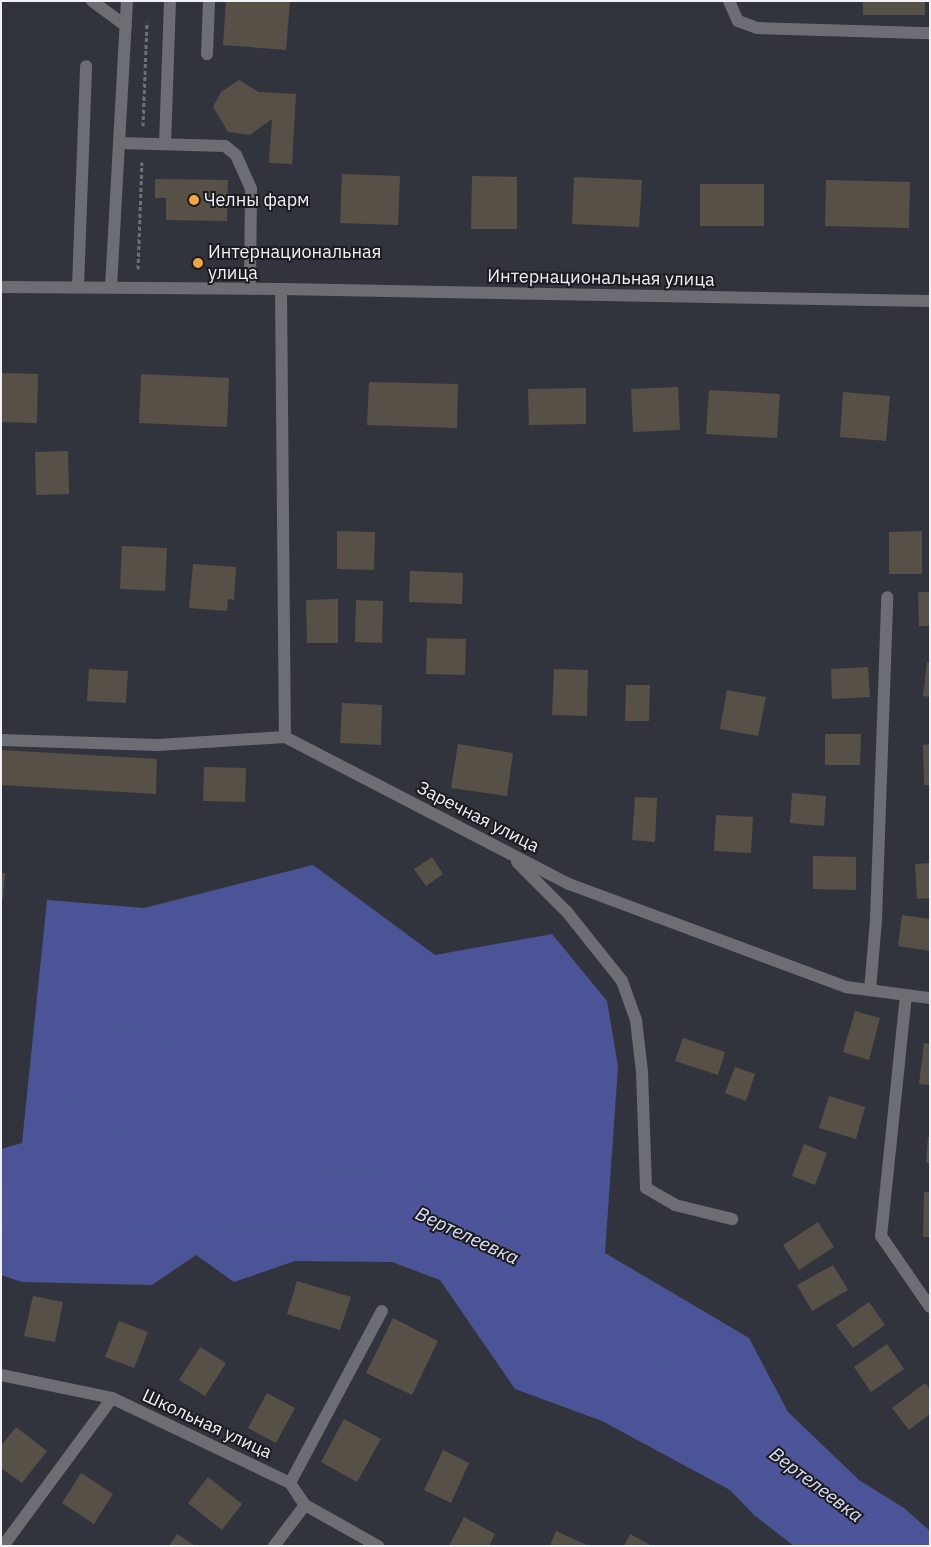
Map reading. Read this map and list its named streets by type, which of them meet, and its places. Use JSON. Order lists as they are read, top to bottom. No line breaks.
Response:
{"streets":{"street":["Интернациональная улица","Заречная улица","Школьная улица"]},"water":["Вертелеевка"],"places":["Челны фарм","Интернациональная улица"]}
